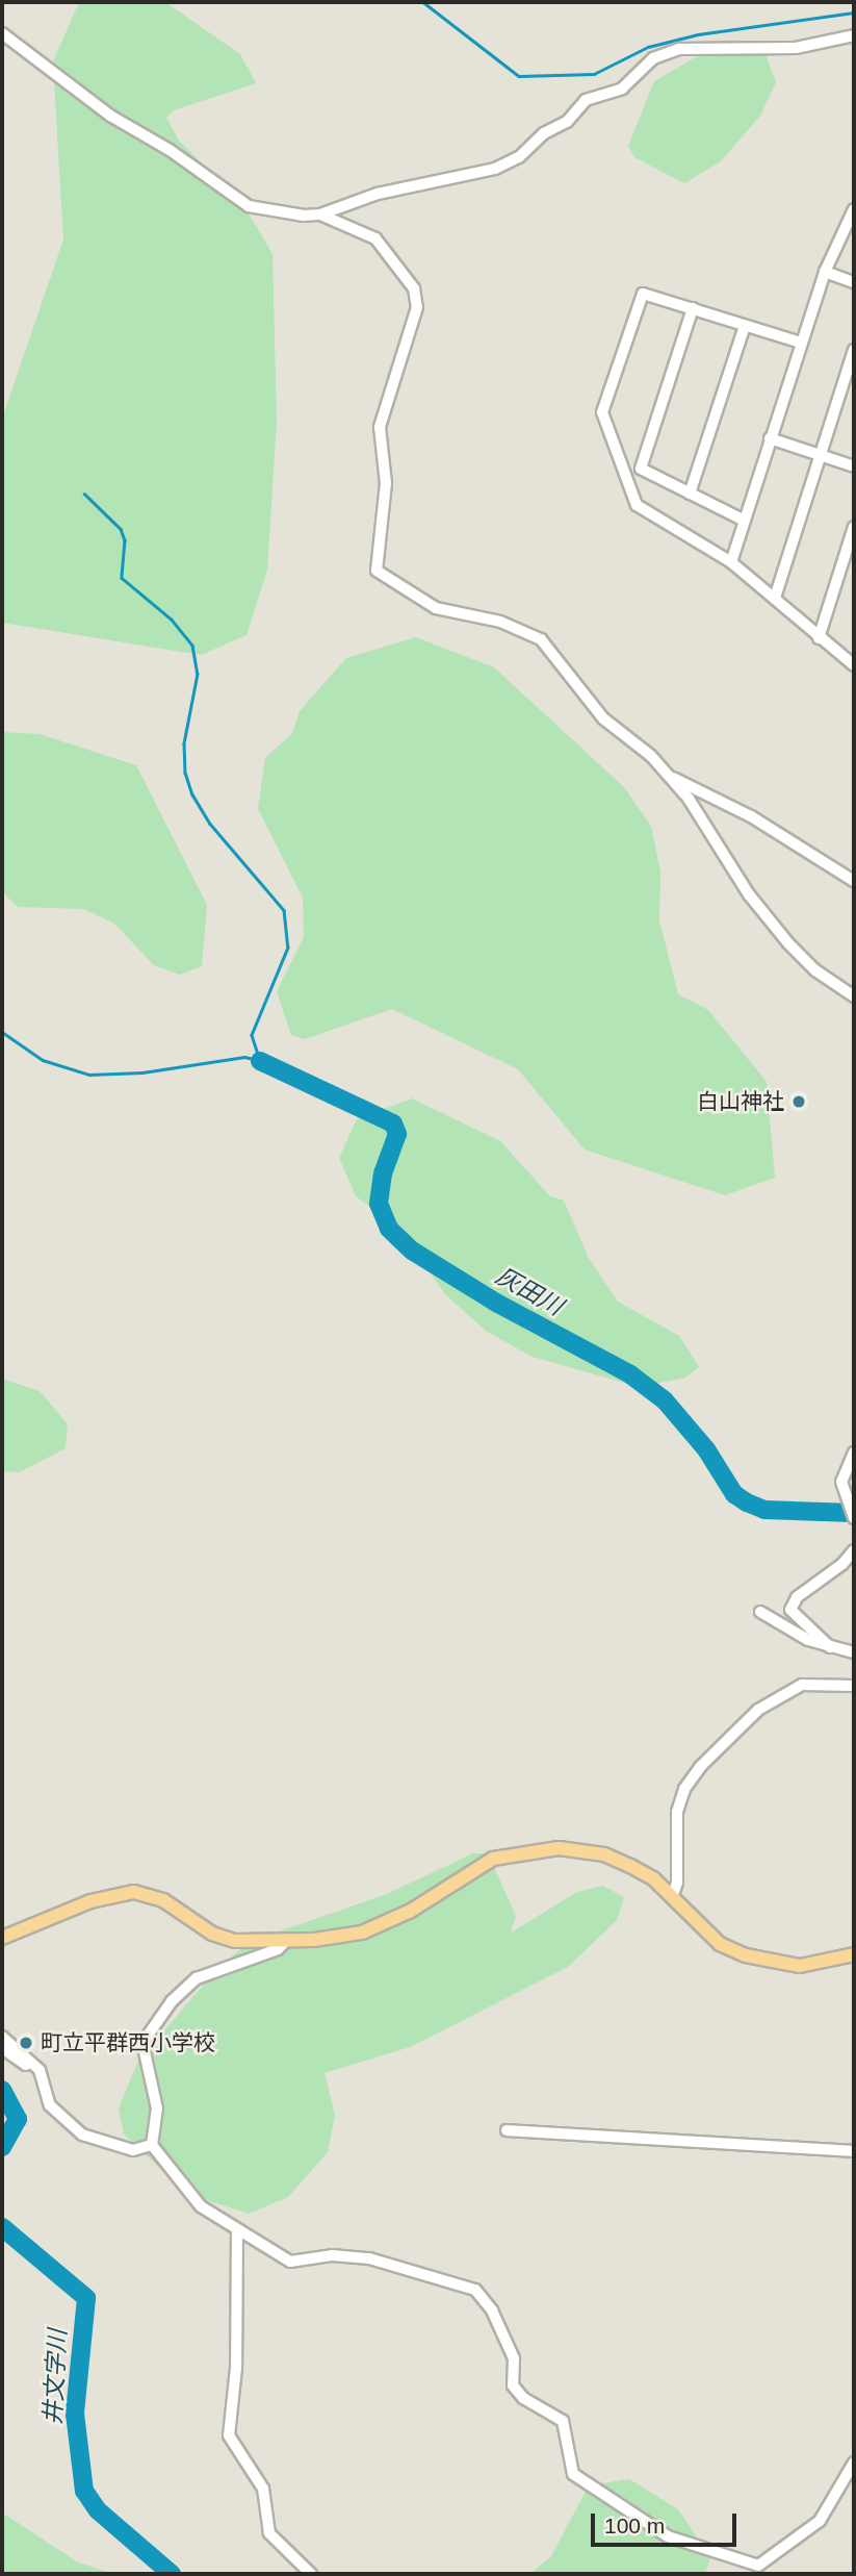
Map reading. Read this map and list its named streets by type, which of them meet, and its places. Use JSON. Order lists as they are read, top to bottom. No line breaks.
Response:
{"water":["灰田川","井文字川"],"places":["白山神社","町立平群西小学校"],"scale_bar":"100 m"}
